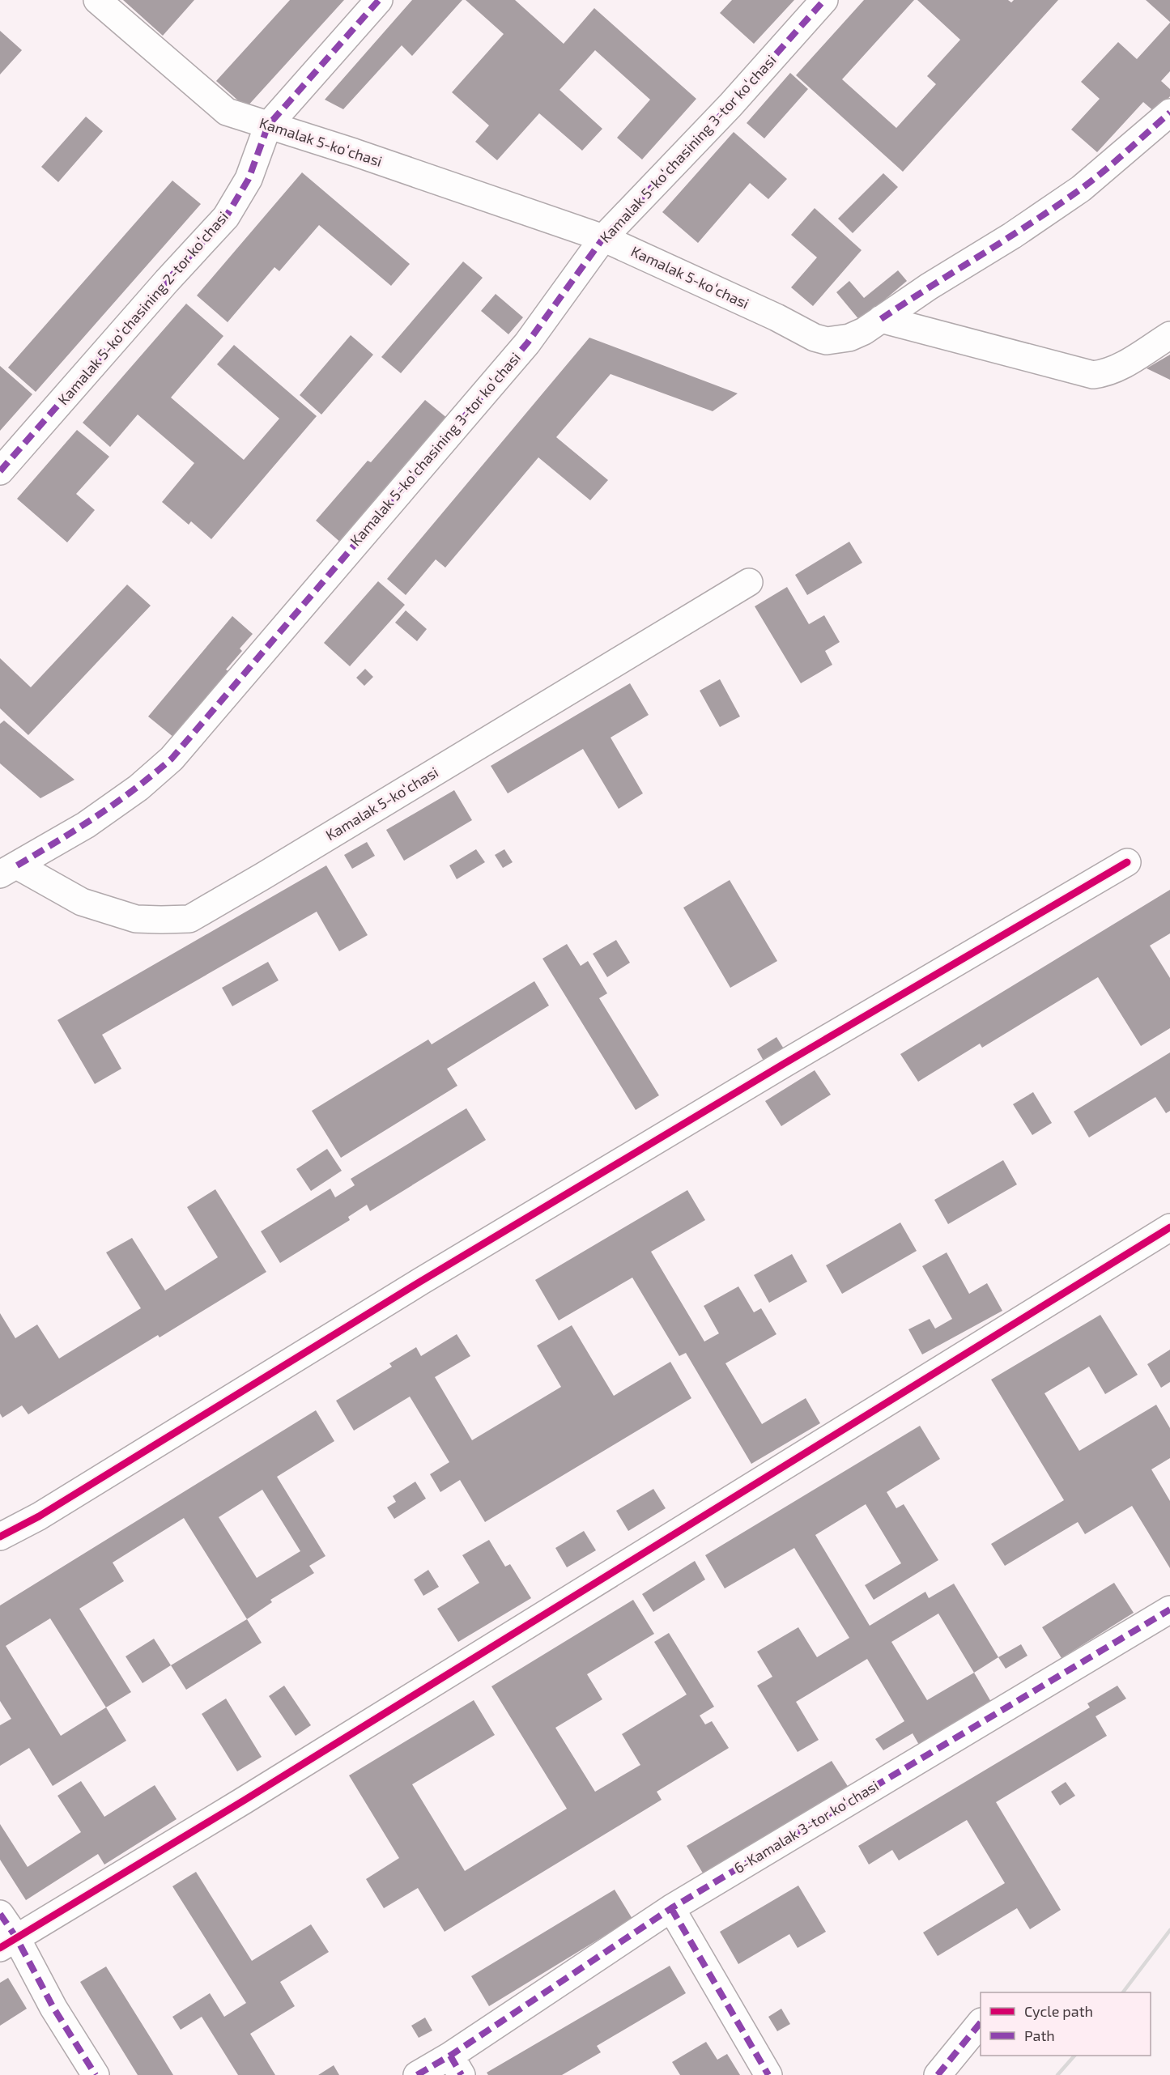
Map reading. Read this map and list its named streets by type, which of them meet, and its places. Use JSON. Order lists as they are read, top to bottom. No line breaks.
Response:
{"streets":{"street":["Kamalak 5-koʻchasi","Kamalak 5-koʻchasining 3-tor koʻchasi","Kamalak 5-koʻchasining 2-tor koʻchasi","6-Kamalak 3-tor koʻchasi"]},"crossings":[["Kamalak 5-koʻchasi","Kamalak 5-koʻchasining 3-tor koʻchasi"],["Kamalak 5-koʻchasi","Kamalak 5-koʻchasining 2-tor koʻchasi"]],"legend":["Cycle path","Path"]}
